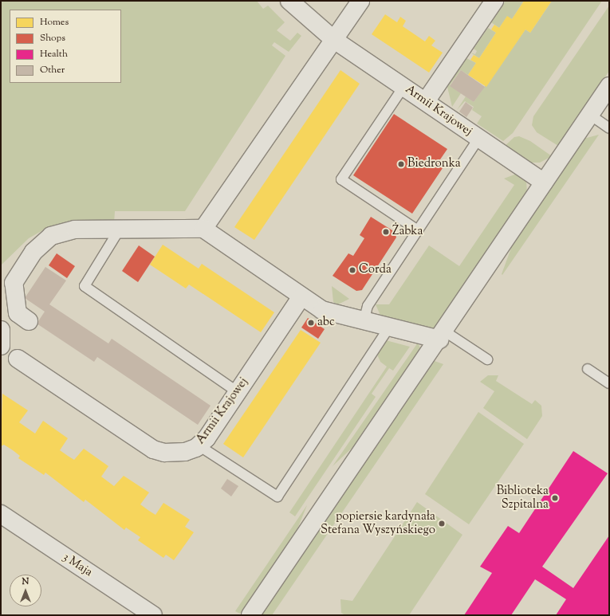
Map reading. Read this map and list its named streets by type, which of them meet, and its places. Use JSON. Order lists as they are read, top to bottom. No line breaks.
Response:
{"streets":{"street":["Armii Krajowej","3 Maja"]},"places":["Biedronka","Żabka","Corda","abc","Biblioteka Szpitalna","popiersie kardynała Stefana Wyszyńskiego"],"legend":["Homes","Shops","Health","Other"],"north":"top"}
